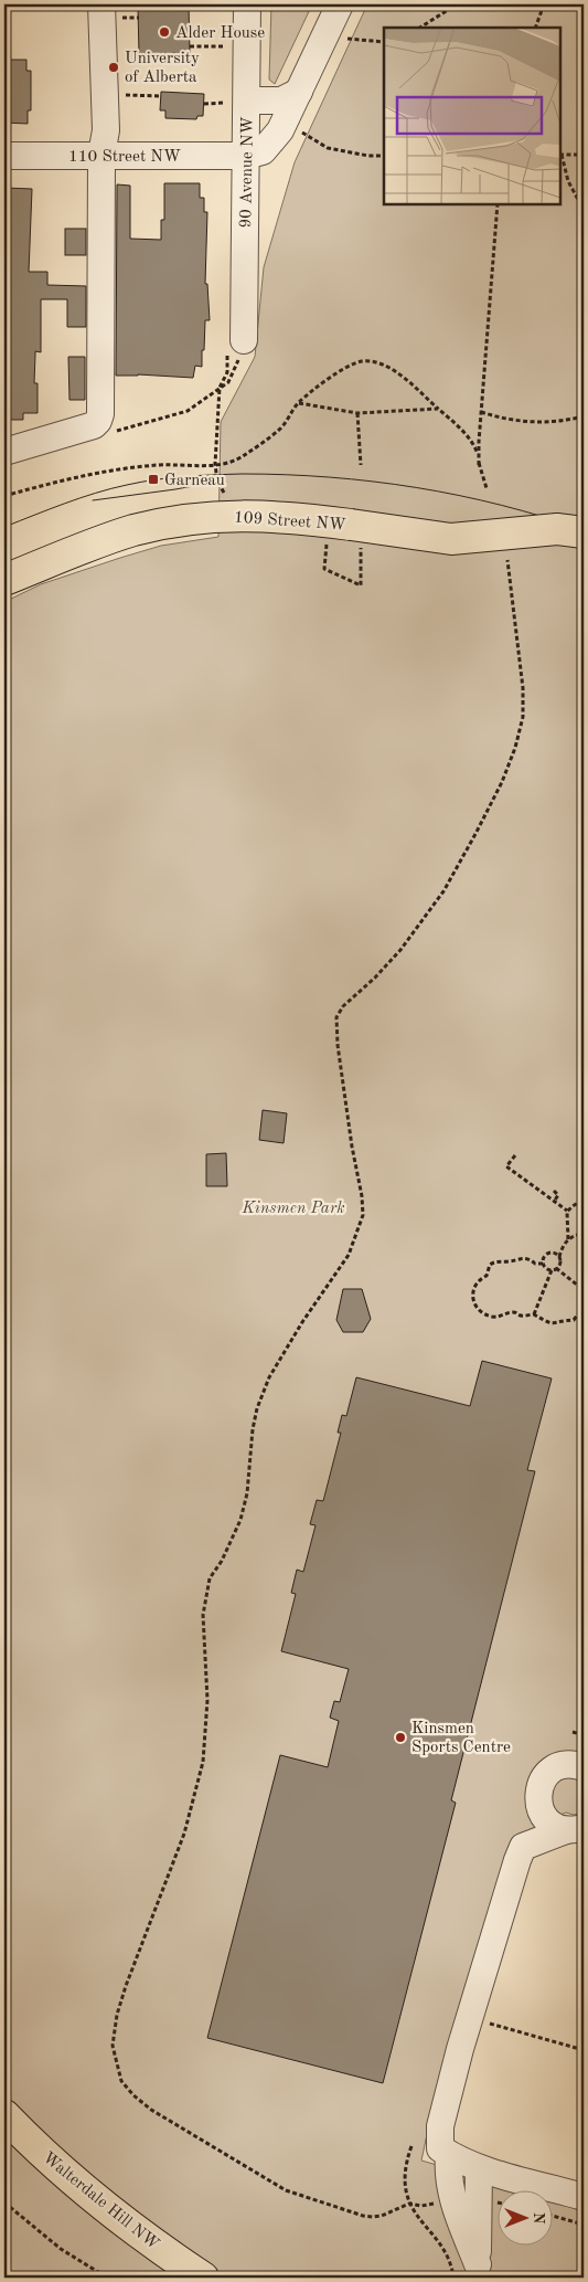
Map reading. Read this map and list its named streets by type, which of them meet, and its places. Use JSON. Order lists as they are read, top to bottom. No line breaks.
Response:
{"streets":{"main road":["109 Street NW","Walterdale Hill NW"],"street":["110 Street NW","90 Avenue NW"]},"crossings":[["110 Street NW","90 Avenue NW"]],"parks":["Kinsmen Park"],"places":{"other":["Alder House","University of Alberta","Kinsmen Sports Centre"],"transit":["Garneau"]},"north":"right"}
